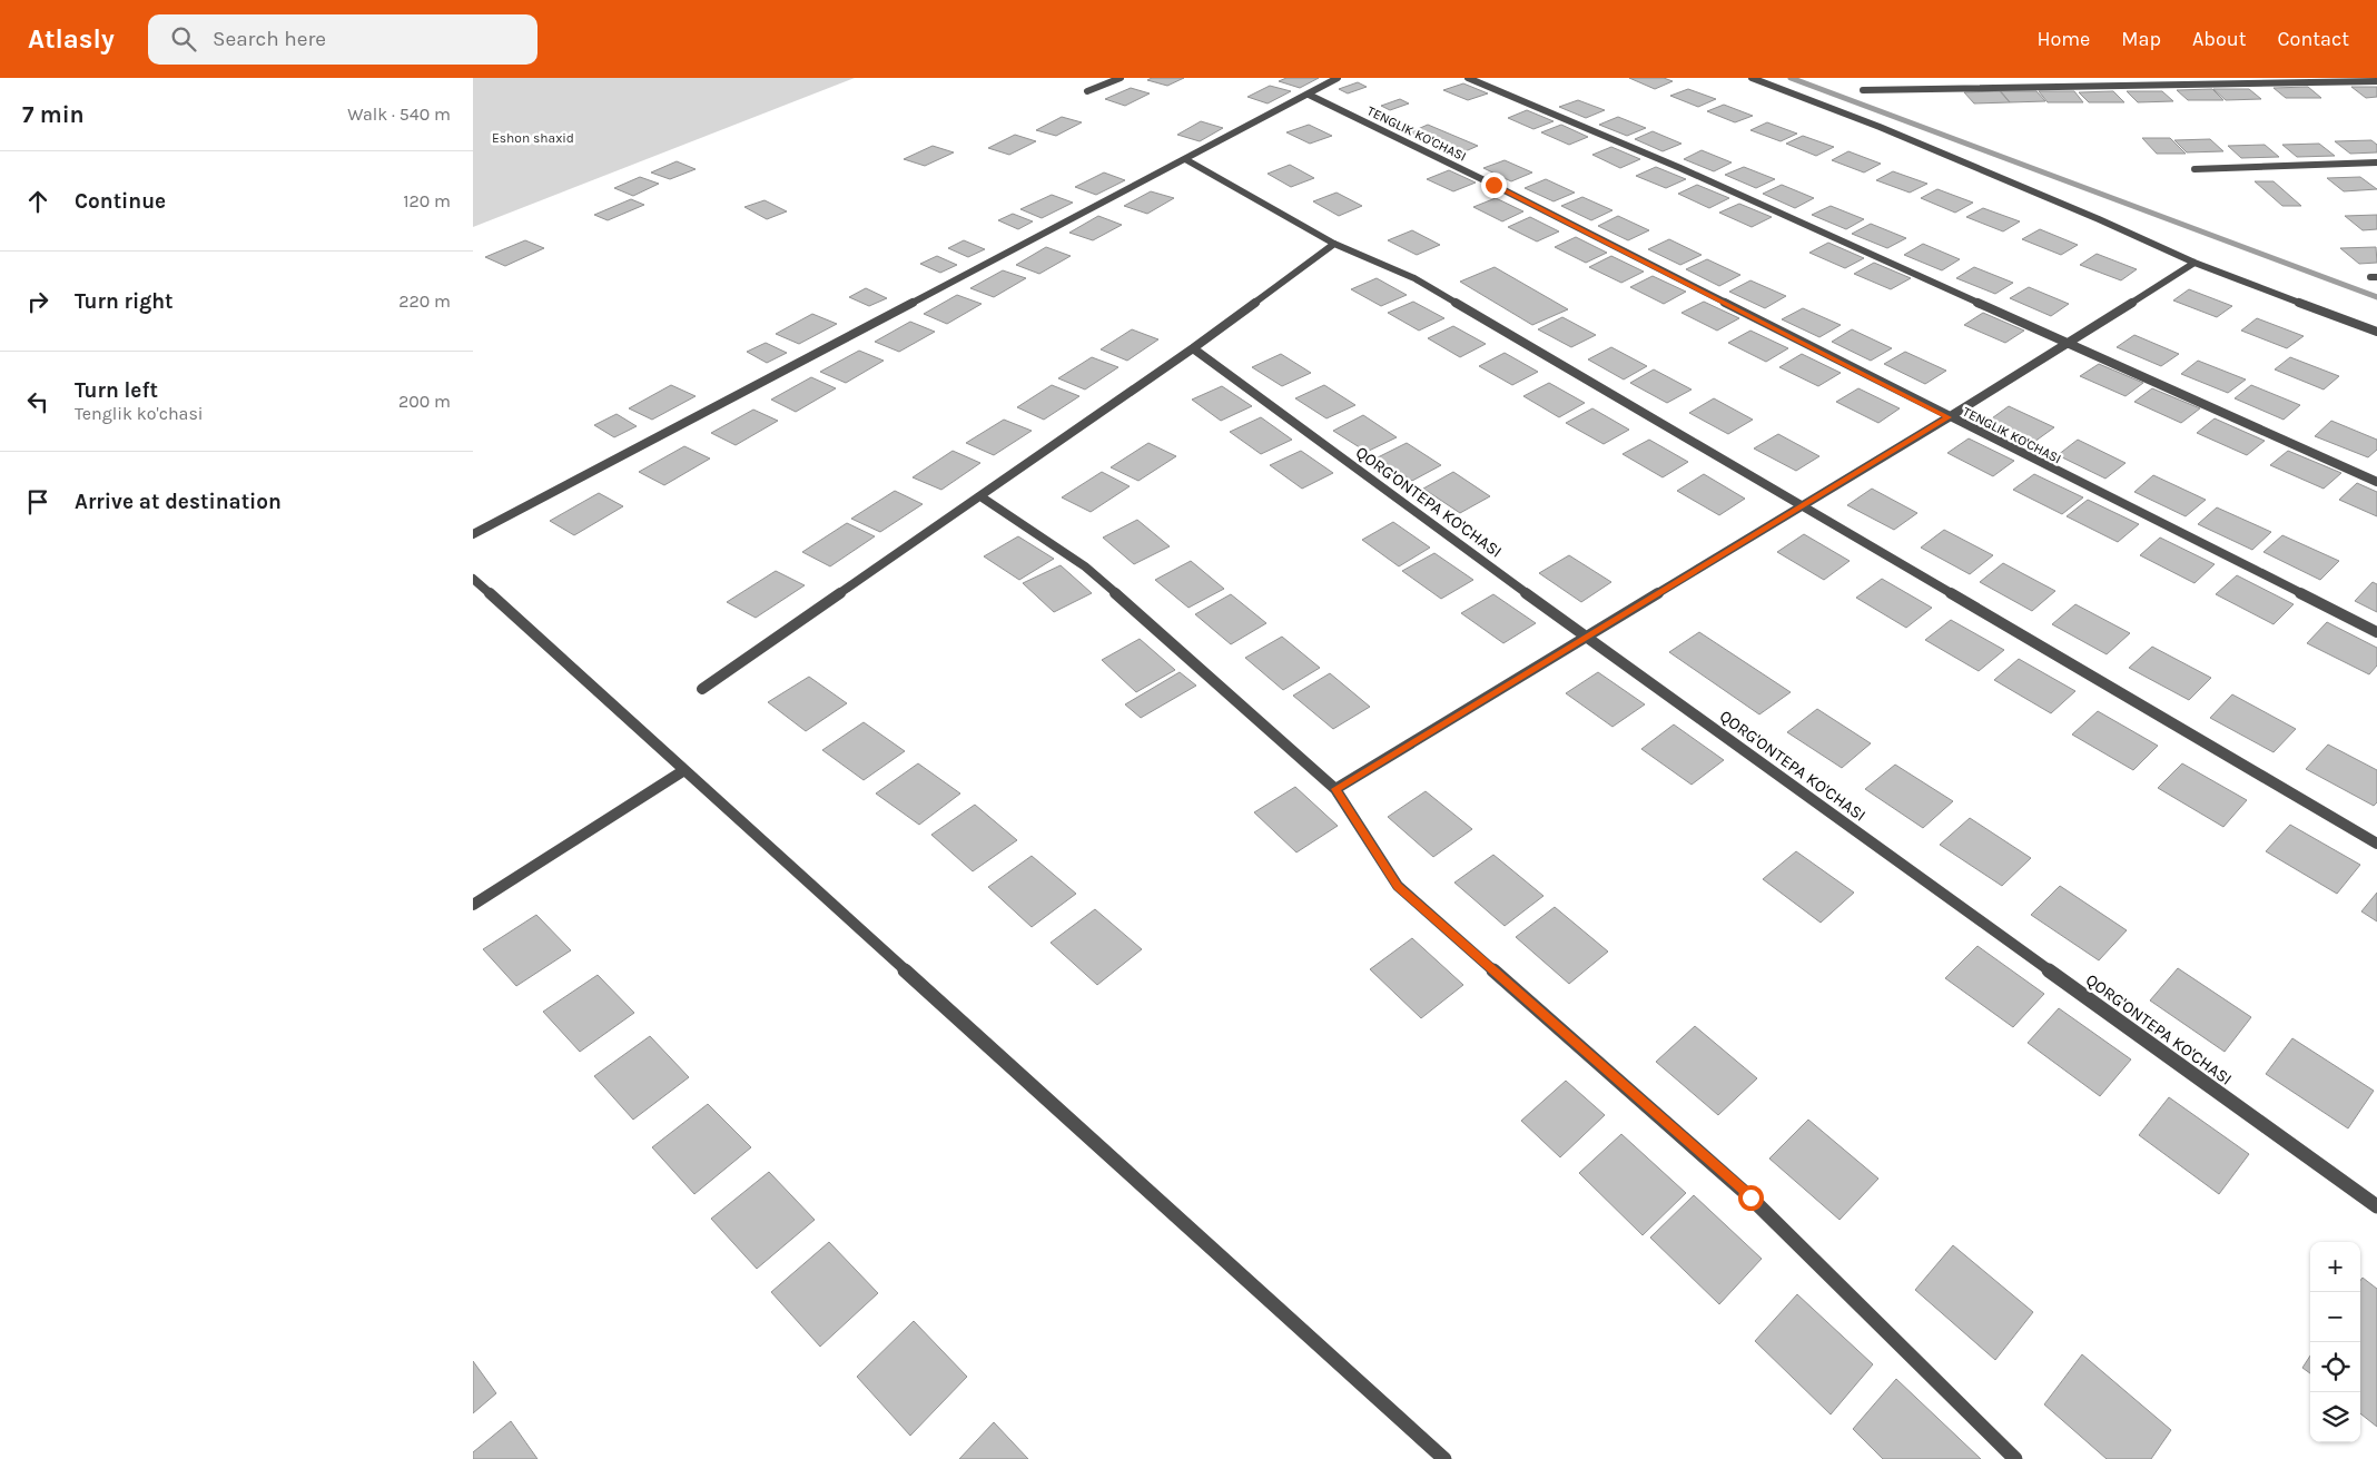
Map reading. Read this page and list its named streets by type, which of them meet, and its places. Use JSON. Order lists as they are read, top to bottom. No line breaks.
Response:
{"streets":{"street":["TENGLIK KO'CHASI","QORG'ONTEPA KO'CHASI"]},"parks":["Eshon shaxid"],"page":{"header":"Atlasly","search":"Search here","nav":["Home","Map","About","Contact"],"heading":["7 min","Walk · 540 m"],"list":[["Continue","120 m"],["Turn right","220 m"],["Turn left","Tenglik ko'chasi","200 m"],"Arrive at destination"],"map_buttons":["+","−"]}}
